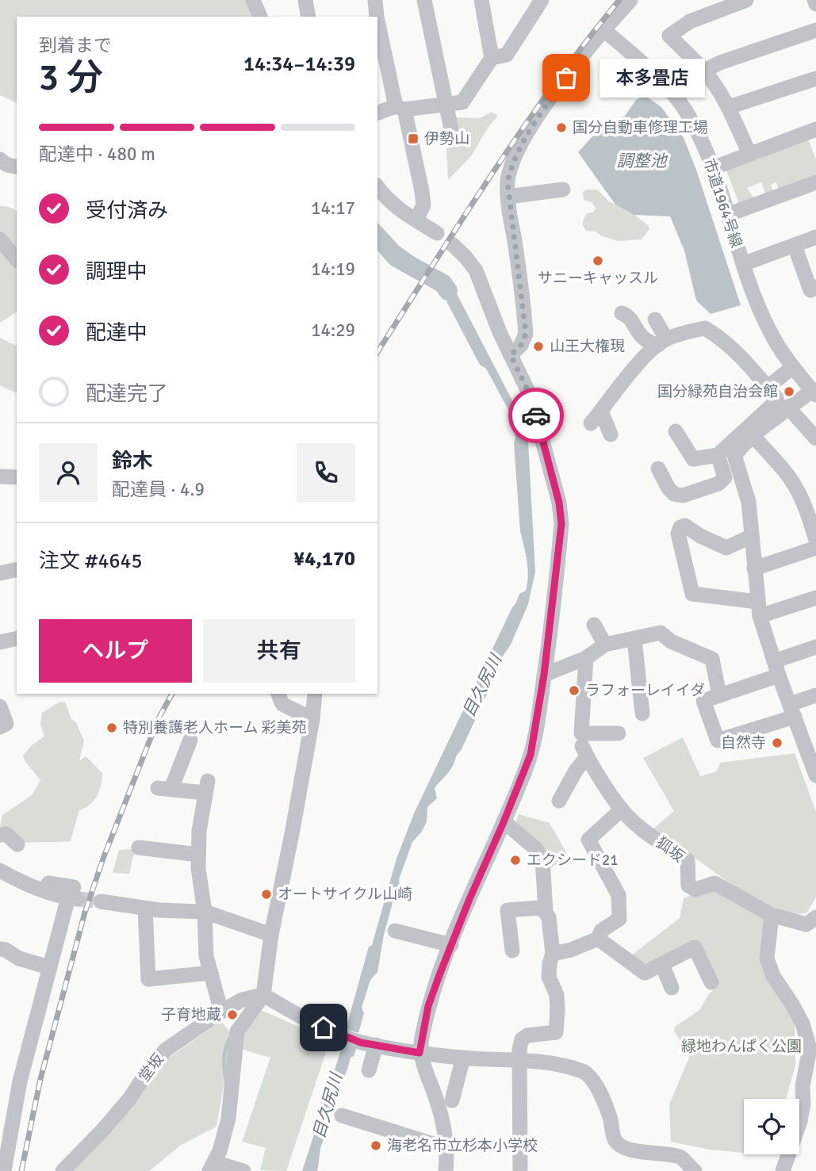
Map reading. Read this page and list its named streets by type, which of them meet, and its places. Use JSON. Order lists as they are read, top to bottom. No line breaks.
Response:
{"streets":{"street":["市道1964号線","狐坂","堂坂"]},"water":["調整池","目久尻川"],"parks":["緑地わんぱく公園"],"places":{"other":["本多畳店","国分自動車修理工場","サニーキャッスル","山王大権現","国分緑苑自治会館","ラフォーレイイダ","特別養護老人ホーム 彩美苑","自然寺","エクシード21","オートサイクル山崎","子育地蔵","海老名市立杉本小学校"],"transit":["伊勢山"]},"page":{"heading":["3 分","到着まで","14:34–14:39"],"panel":["鈴木","配達員 · 4.9","注文 #4645","¥4,170"],"bubble":"本多畳店","bar":"配達中 · 480 m","list":[["受付済み","14:17"],["調理中","14:19"],["配達中","14:29"],"配達完了"],"buttons":["ヘルプ","共有"]}}
